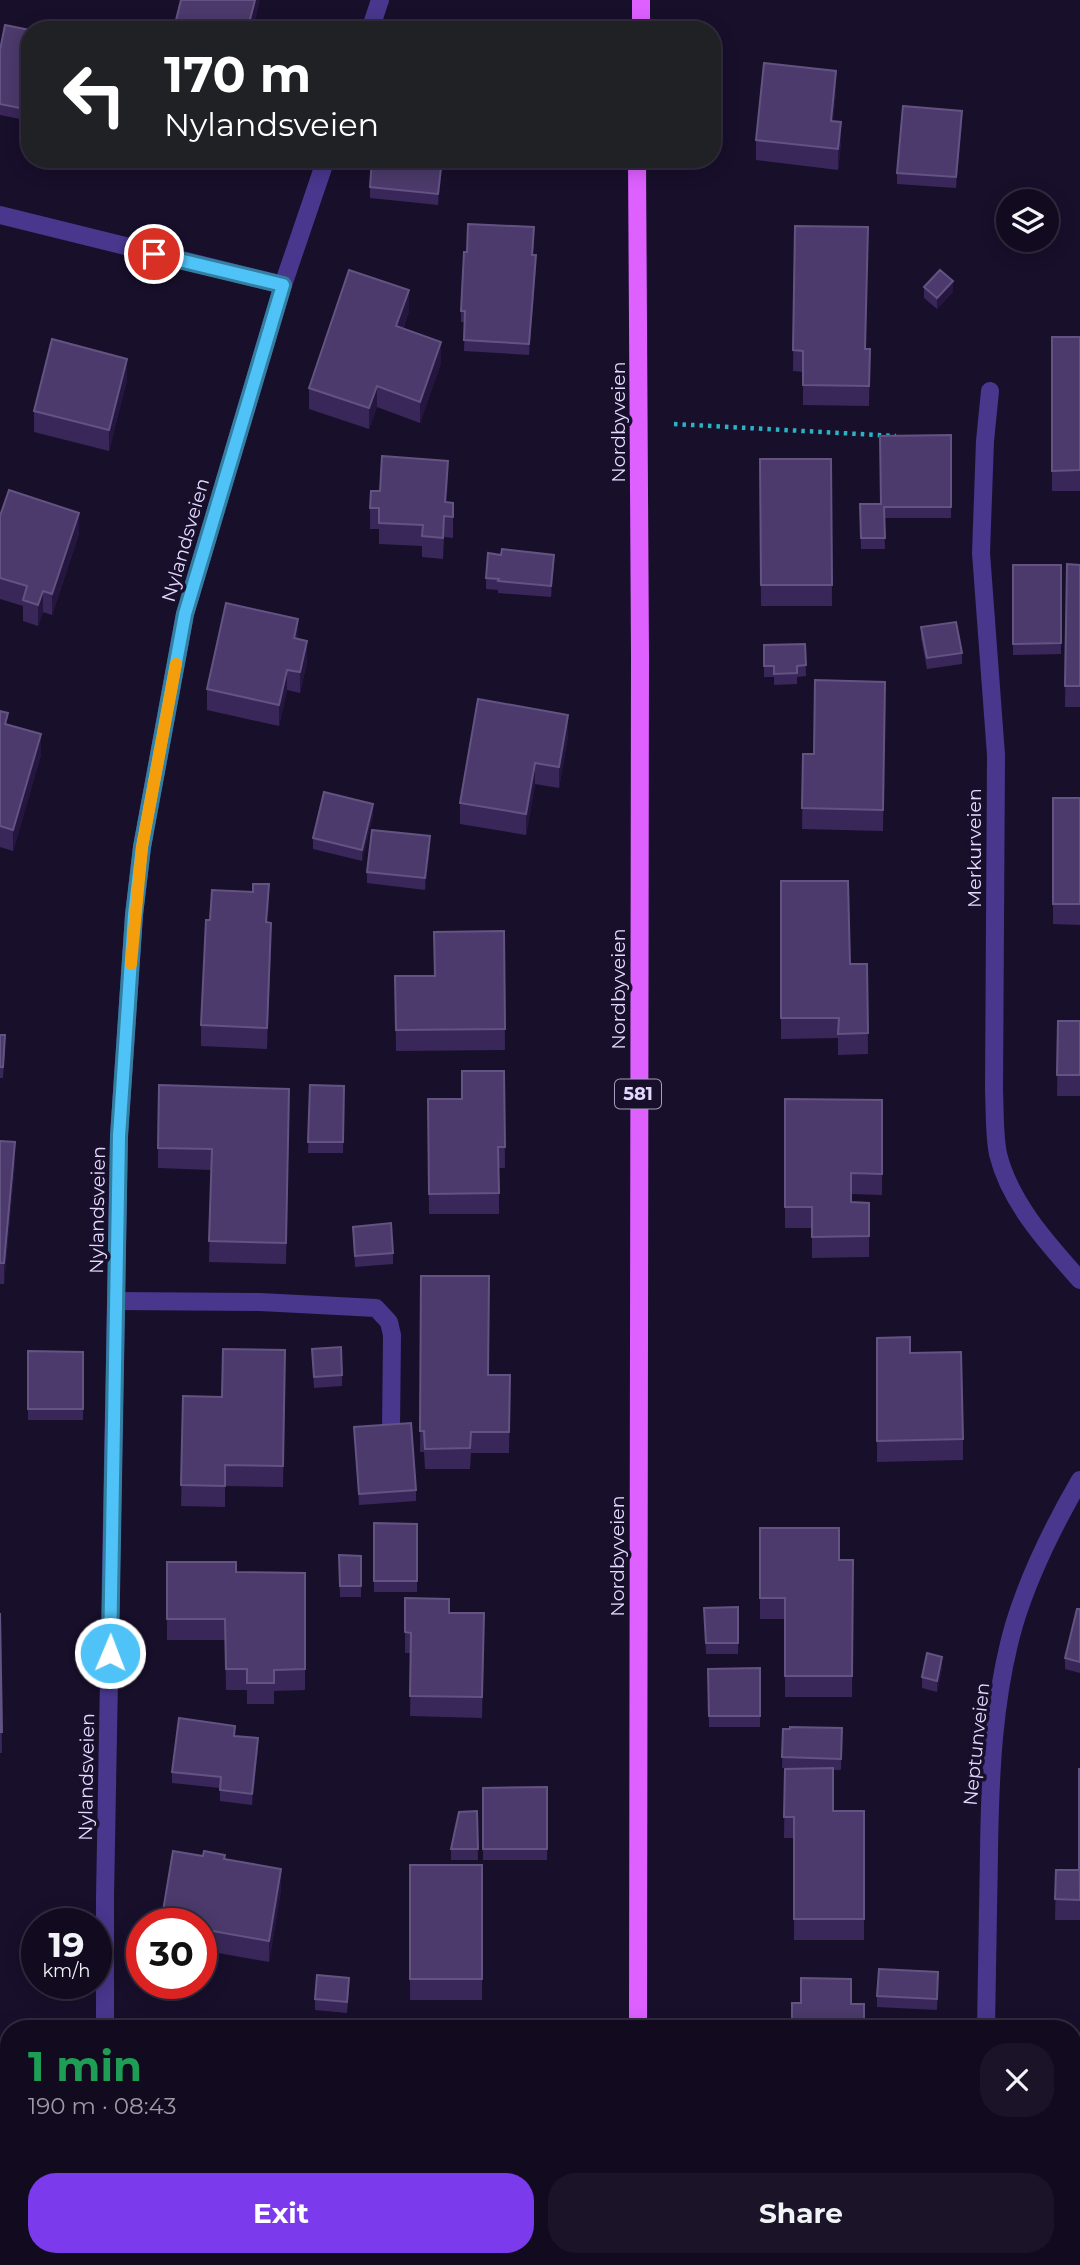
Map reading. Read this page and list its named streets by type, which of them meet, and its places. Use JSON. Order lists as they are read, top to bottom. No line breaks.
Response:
{"streets":{"main road":["Nordbyveien","581"],"street":["Nylandsveien","Merkurveien","Neptunveien"]},"page":{"turn":["170 m","Nylandsveien"],"speed":"19 km/h","limit":"30","heading":["1 min","190 m · 08:43"],"buttons":["Exit","Share"]}}
